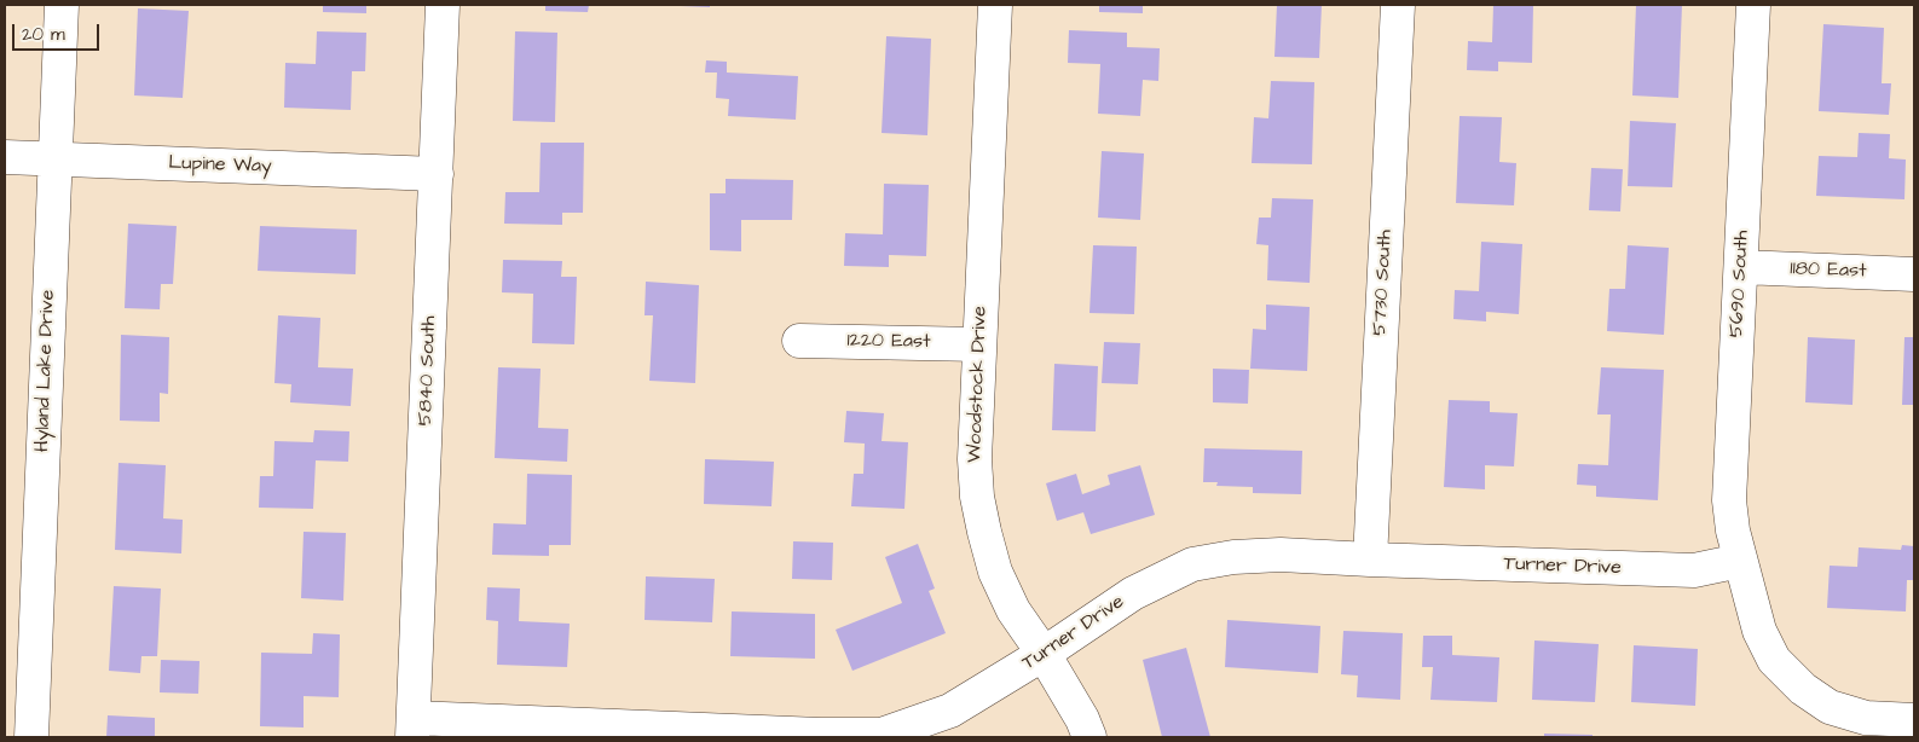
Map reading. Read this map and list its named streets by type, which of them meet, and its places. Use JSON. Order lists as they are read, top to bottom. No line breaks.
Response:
{"streets":{"street":["Lupine Way","1180 East","5730 South","5690 South","1220 East","Hyland Lake Drive","5840 South","Woodstock Drive","Turner Drive"]},"crossings":[["Lupine Way","Hyland Lake Drive"],["Lupine Way","5840 South"],["1180 East","5690 South"],["5730 South","Turner Drive"],["5690 South","Turner Drive"],["1220 East","Woodstock Drive"],["5840 South","Turner Drive"],["Woodstock Drive","Turner Drive"]],"scale_bar":"20 m"}
